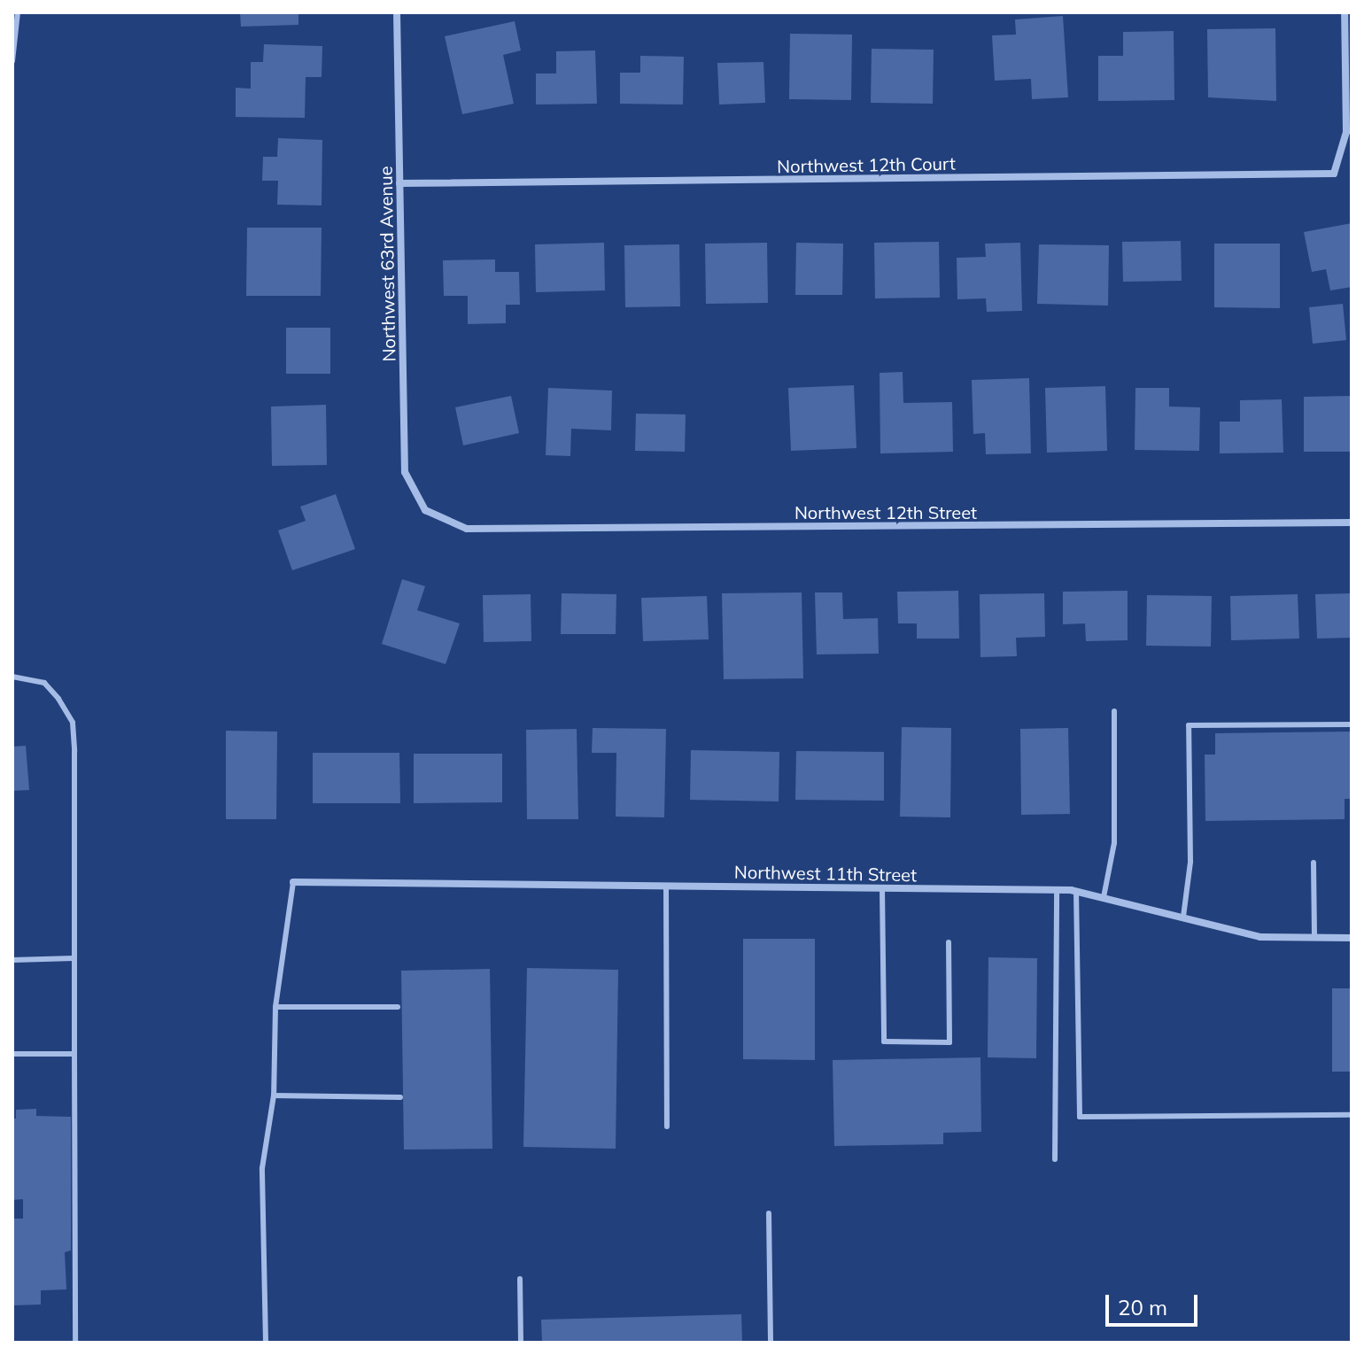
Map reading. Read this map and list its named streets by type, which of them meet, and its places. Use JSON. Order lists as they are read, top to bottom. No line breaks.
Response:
{"streets":{"street":["Northwest 12th Court","Northwest 63rd Avenue","Northwest 12th Street","Northwest 11th Street"]},"crossings":[["Northwest 12th Court","Northwest 63rd Avenue"],["Northwest 63rd Avenue","Northwest 12th Street"]],"scale_bar":"20 m"}
